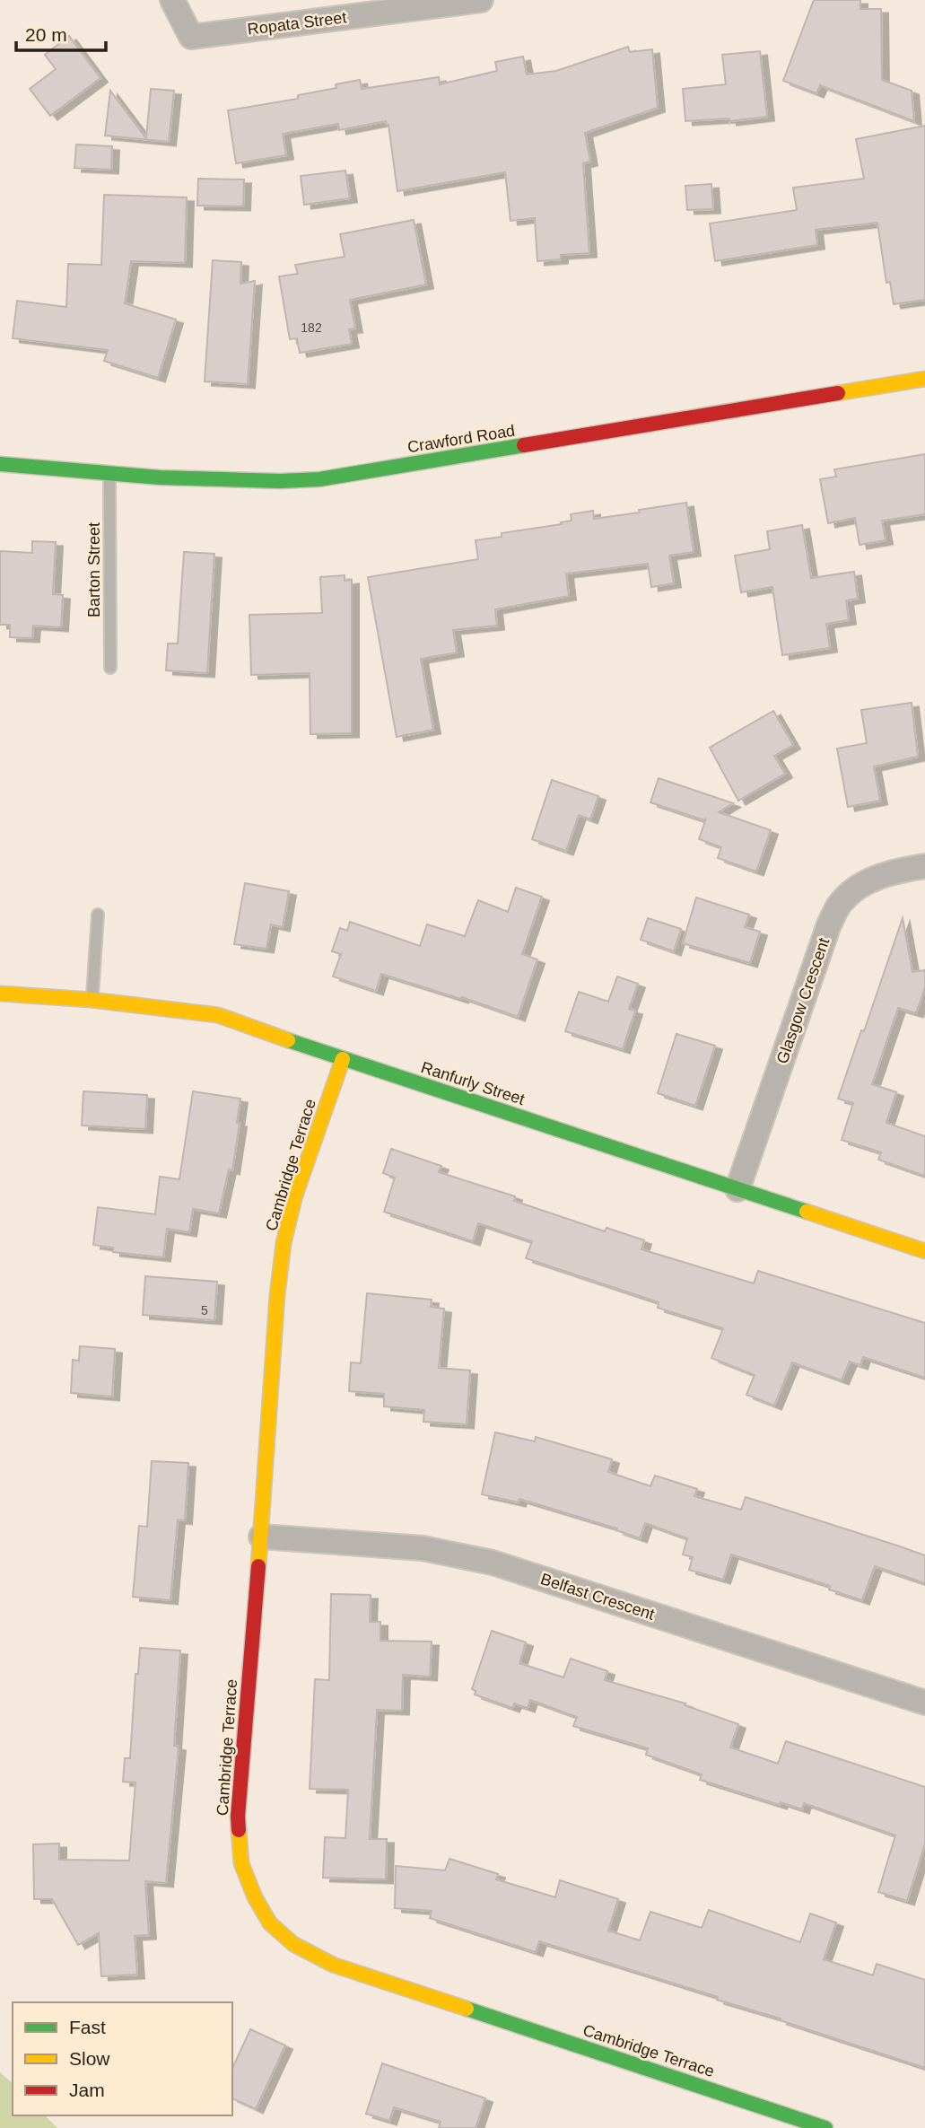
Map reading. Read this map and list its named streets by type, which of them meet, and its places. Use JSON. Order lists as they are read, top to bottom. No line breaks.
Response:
{"streets":{"street":["Ropata Street","Crawford Road","Glasgow Crescent","Ranfurly Street","Cambridge Terrace","Belfast Crescent"],"lane":["Barton Street"]},"crossings":[["Crawford Road","Barton Street"],["Glasgow Crescent","Ranfurly Street"],["Ranfurly Street","Cambridge Terrace"],["Cambridge Terrace","Belfast Crescent"]],"house_numbers":["182","5"],"legend":["Fast","Slow","Jam"],"scale_bar":"20 m"}
